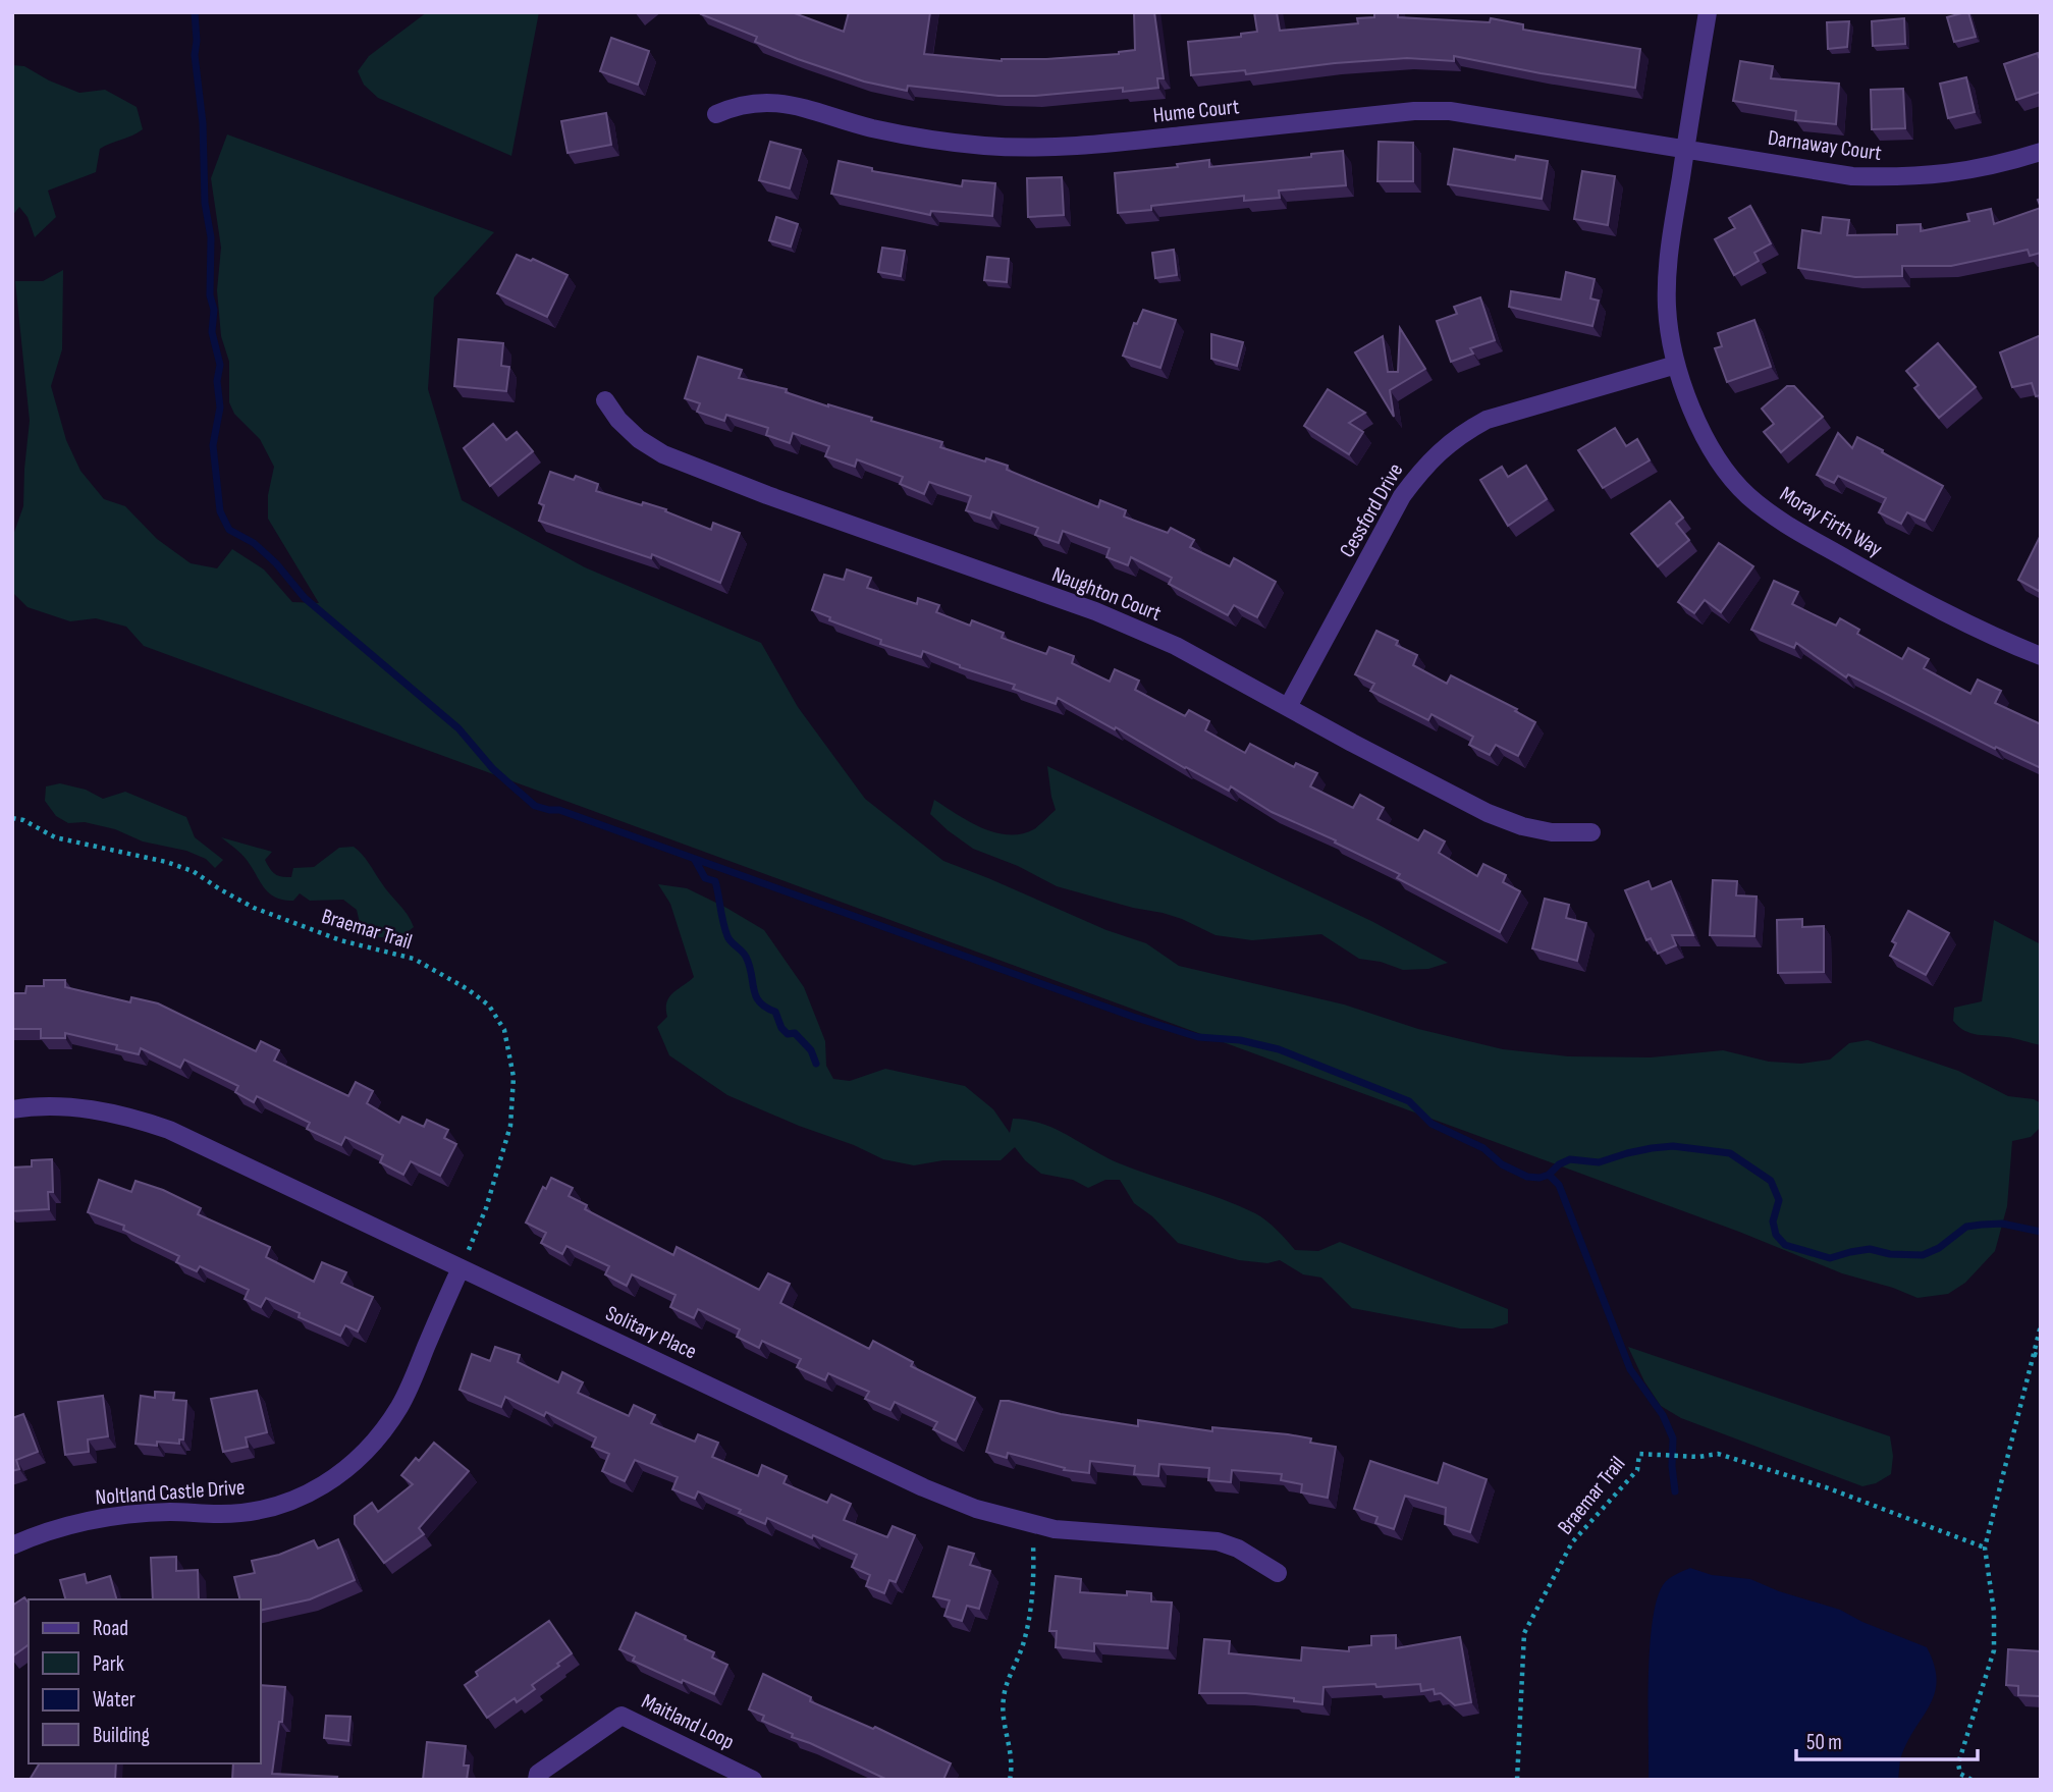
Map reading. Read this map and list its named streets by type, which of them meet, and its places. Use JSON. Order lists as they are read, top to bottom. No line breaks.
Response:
{"streets":{"street":["Hume Court","Darnaway Court","Cessford Drive","Moray Firth Way","Naughton Court","Solitary Place","Noltland Castle Drive","Maitland Loop"],"path":["Braemar Trail"]},"crossings":[["Hume Court","Darnaway Court"],["Hume Court","Moray Firth Way"],["Darnaway Court","Moray Firth Way"],["Cessford Drive","Moray Firth Way"],["Cessford Drive","Naughton Court"],["Braemar Trail","Solitary Place"],["Braemar Trail","Noltland Castle Drive"],["Solitary Place","Noltland Castle Drive"]],"legend":["Road","Park","Water","Building"],"scale_bar":"50 m"}
